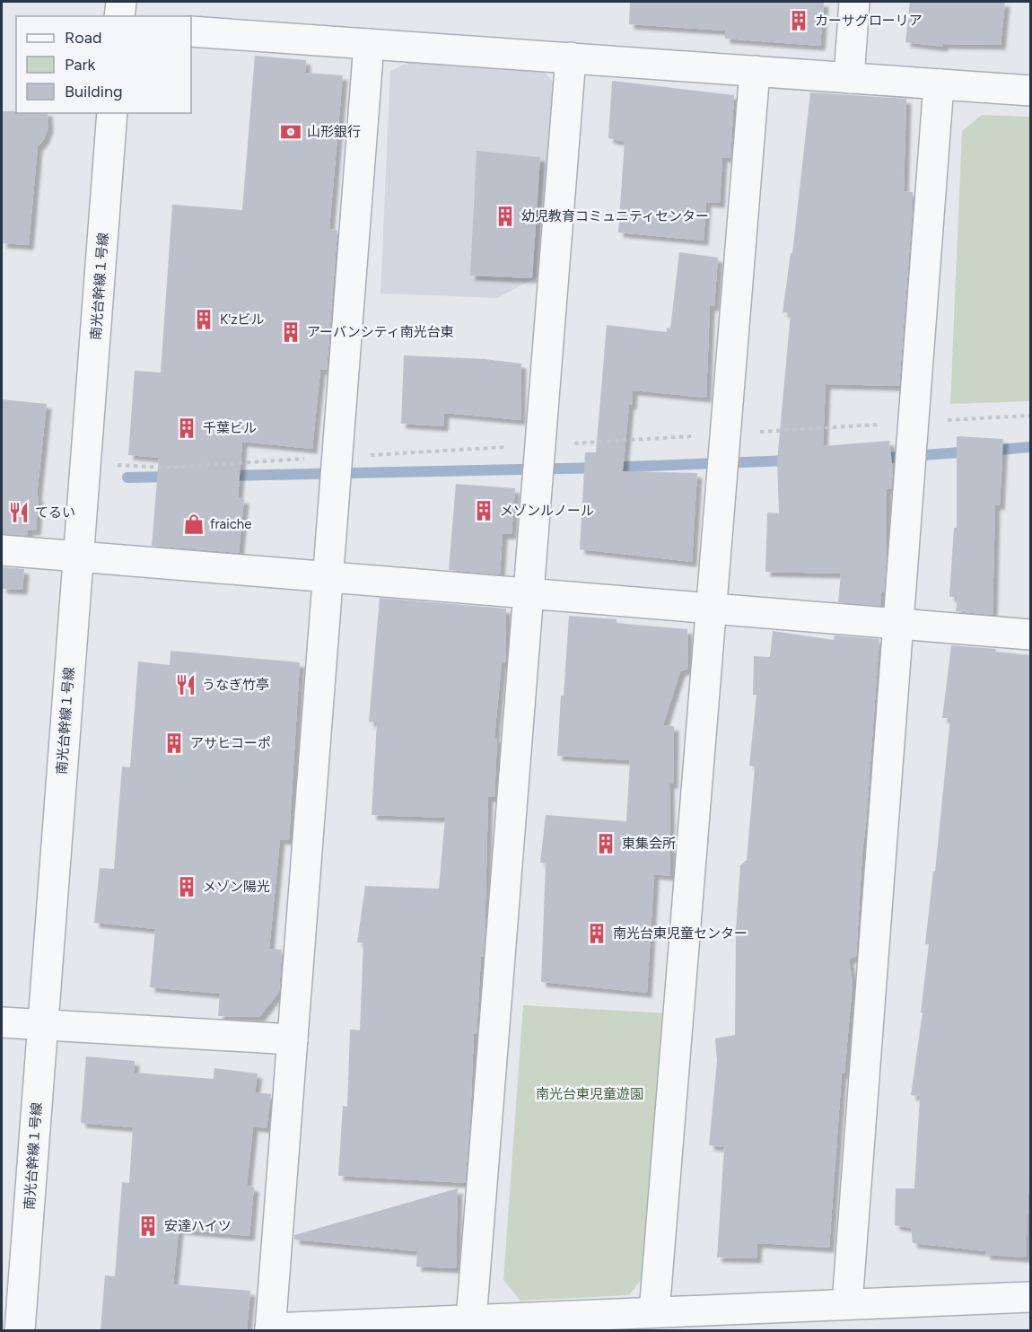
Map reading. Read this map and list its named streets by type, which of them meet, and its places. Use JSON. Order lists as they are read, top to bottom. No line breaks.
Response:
{"streets":{"street":["南光台幹線１号線"]},"parks":["南光台東児童遊園"],"places":{"building":["カーサグローリア","幼児教育コミュニティセンター","K'zビル","アーバンシティ南光台東","千葉ビル","メゾンルノール","アサヒコーポ","東集会所","メゾン陽光","南光台東児童センター","安達ハイツ"],"bank":["山形銀行"],"restaurant":["てるい","うなぎ竹亭"],"shop":["fraiche"]},"legend":["Road","Park","Building"]}
